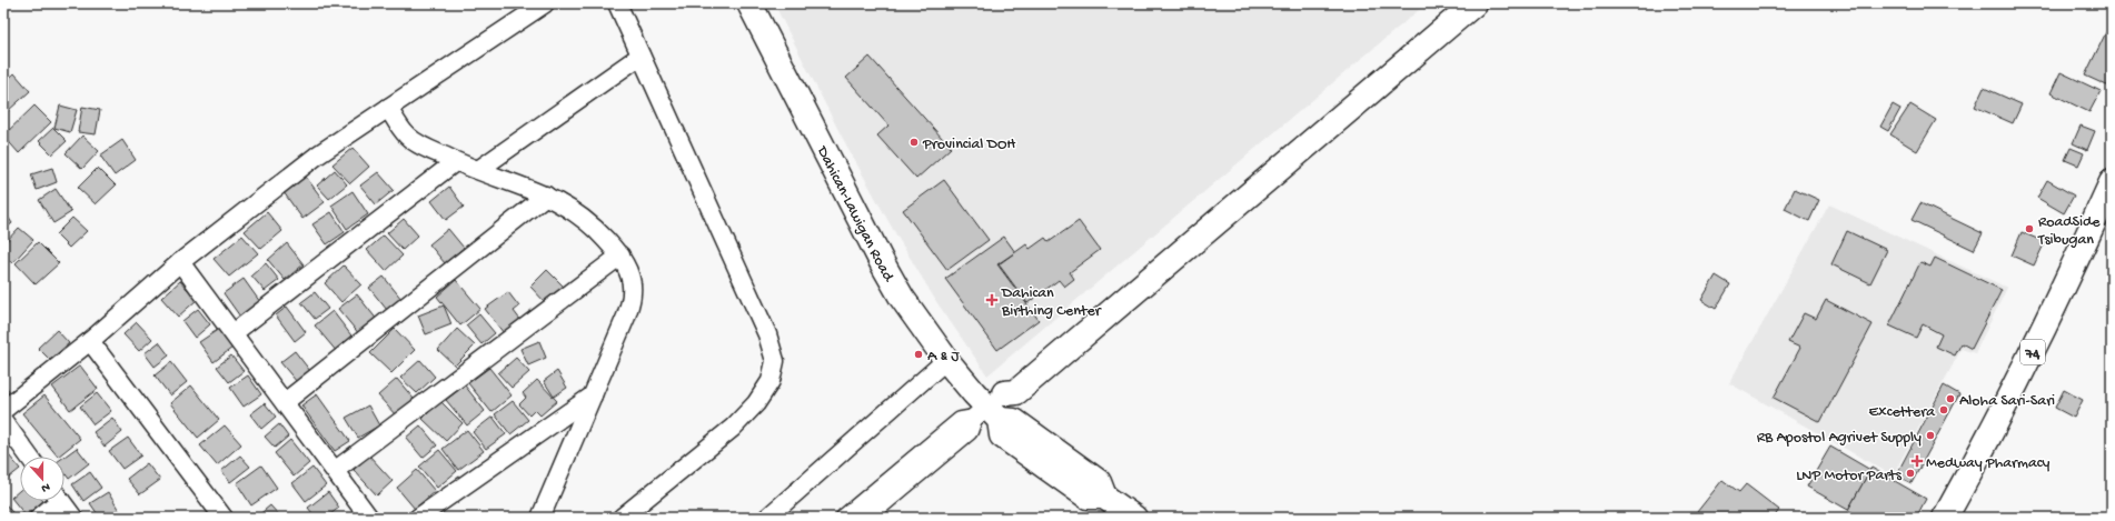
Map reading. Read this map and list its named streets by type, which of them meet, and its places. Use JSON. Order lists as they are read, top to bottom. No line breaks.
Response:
{"streets":{"main road":["Dahican-Lawigan Road","74"]},"places":{"other":["Provincial DOH","RoadSide Tsibugan","A & J","Aloha Sari-Sari","Excettera","RB Apostol Agrivet Supply","LNP Motor Parts"],"health":["Dahican Birthing Center","Medway Pharmacy"]},"north":"bottom"}
